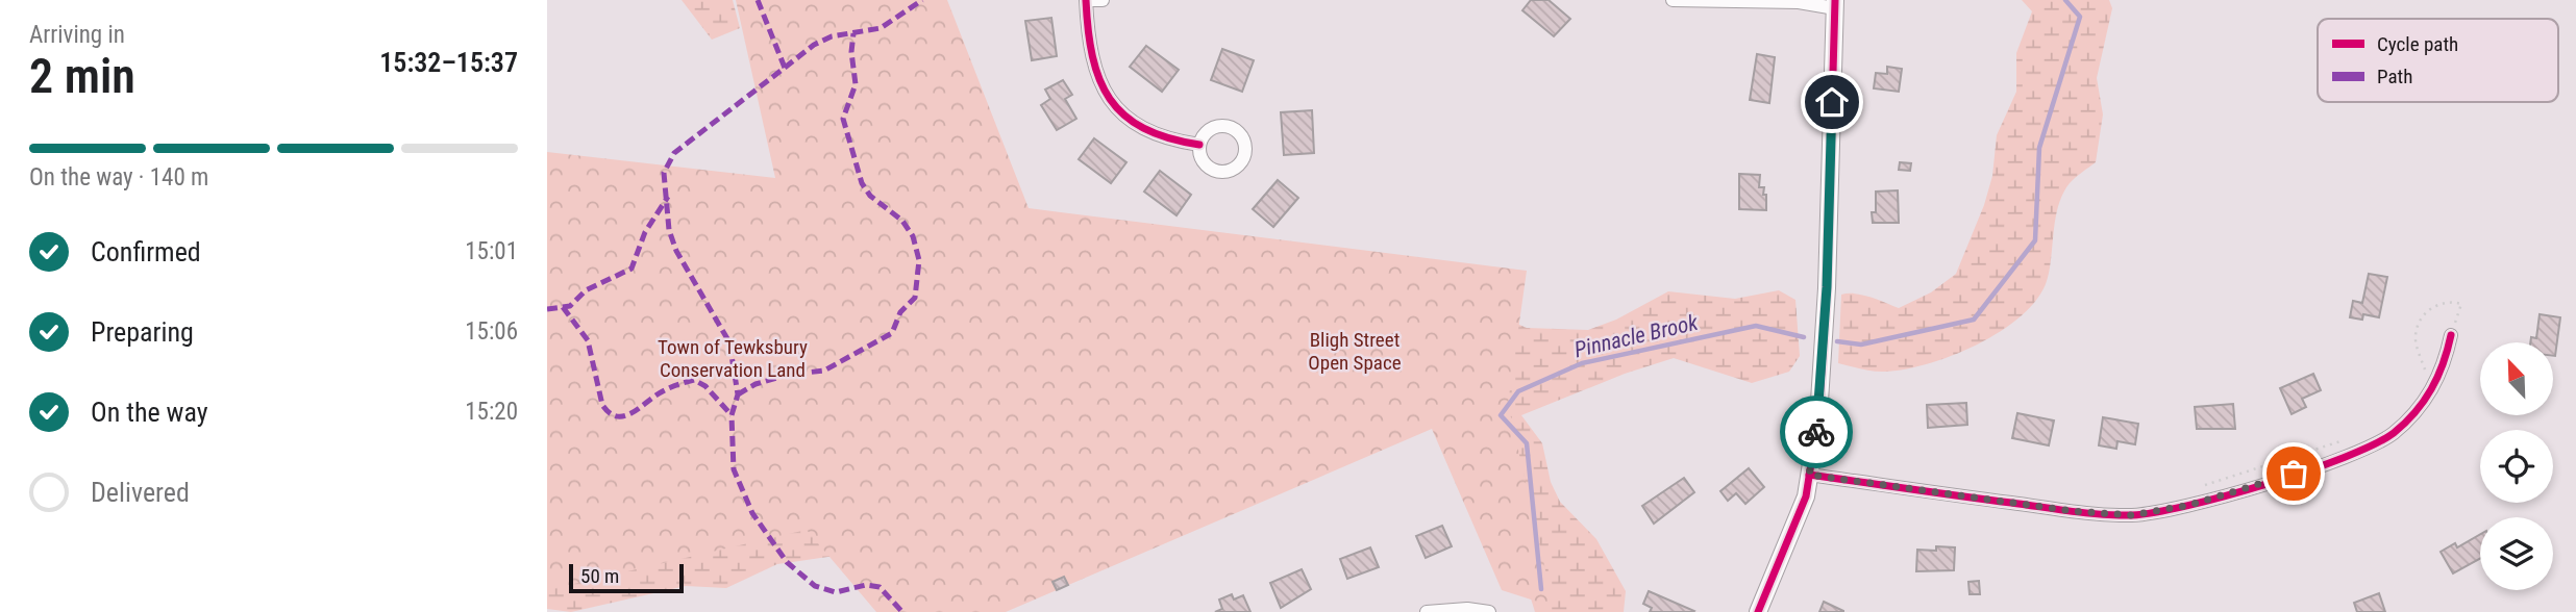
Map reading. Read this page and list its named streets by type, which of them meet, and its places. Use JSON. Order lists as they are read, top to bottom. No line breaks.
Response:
{"water":["Pinnacle Brook"],"parks":["Bligh Street Open Space","Town of Tewksbury Conservation Land"],"legend":["Cycle path","Path"],"scale_bar":"50 m","north":"top left","page":{"heading":["2 min","Arriving in","15:32–15:37"],"bar":"On the way · 140 m","list":[["Confirmed","15:01"],["Preparing","15:06"],["On the way","15:20"],"Delivered"],"scale":"50 m"}}
